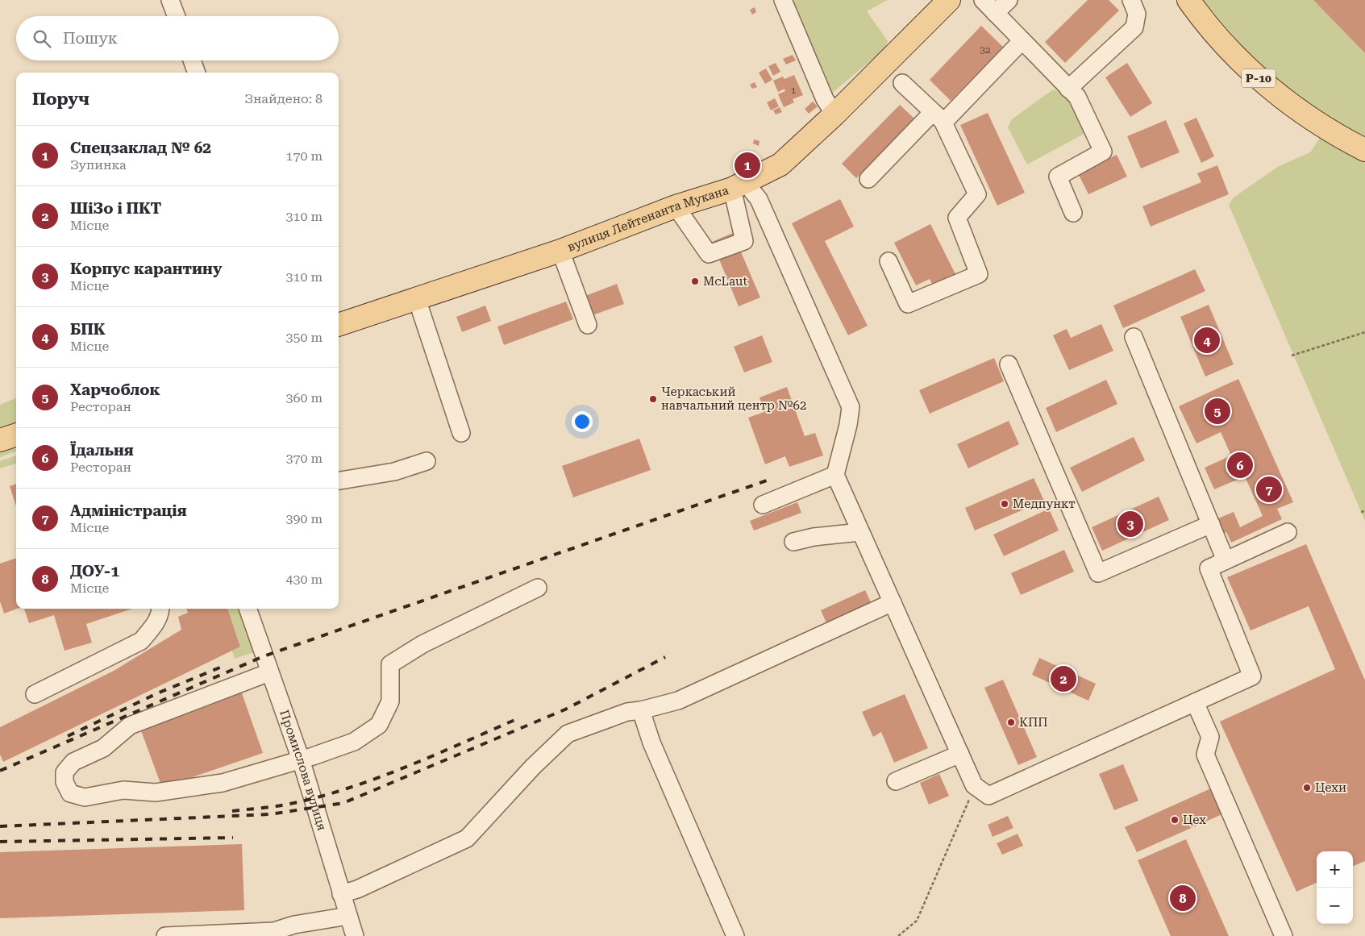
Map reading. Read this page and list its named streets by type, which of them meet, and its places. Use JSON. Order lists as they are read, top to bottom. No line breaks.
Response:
{"streets":{"main road":["Р-10","вулиця Лейтенанта Мукана"],"street":["Промислова вулиця"]},"places":["McLaut","Черкаський навчальний центр №62","Медпункт","КПП","Цехи","Цех"],"house_numbers":["32","1"],"page":{"search":"Пошук","heading":["Поруч","Знайдено: 8"],"list":[{"mark":"1","name":"Спецзаклад № 62","note":"Зупинка","value":"170 m"},{"mark":"2","name":"ШіЗо і ПКТ","note":"Місце","value":"310 m"},{"mark":"3","name":"Корпус карантину","note":"Місце","value":"310 m"},{"mark":"4","name":"БПК","note":"Місце","value":"350 m"},{"mark":"5","name":"Харчоблок","note":"Ресторан","value":"360 m"},{"mark":"6","name":"Їдальня","note":"Ресторан","value":"370 m"},{"mark":"7","name":"Адміністрація","note":"Місце","value":"390 m"},{"mark":"8","name":"ДОУ-1","note":"Місце","value":"430 m"}],"pins":["1","4","5","6","7","3","2","8"],"map_buttons":["+","−"]}}
